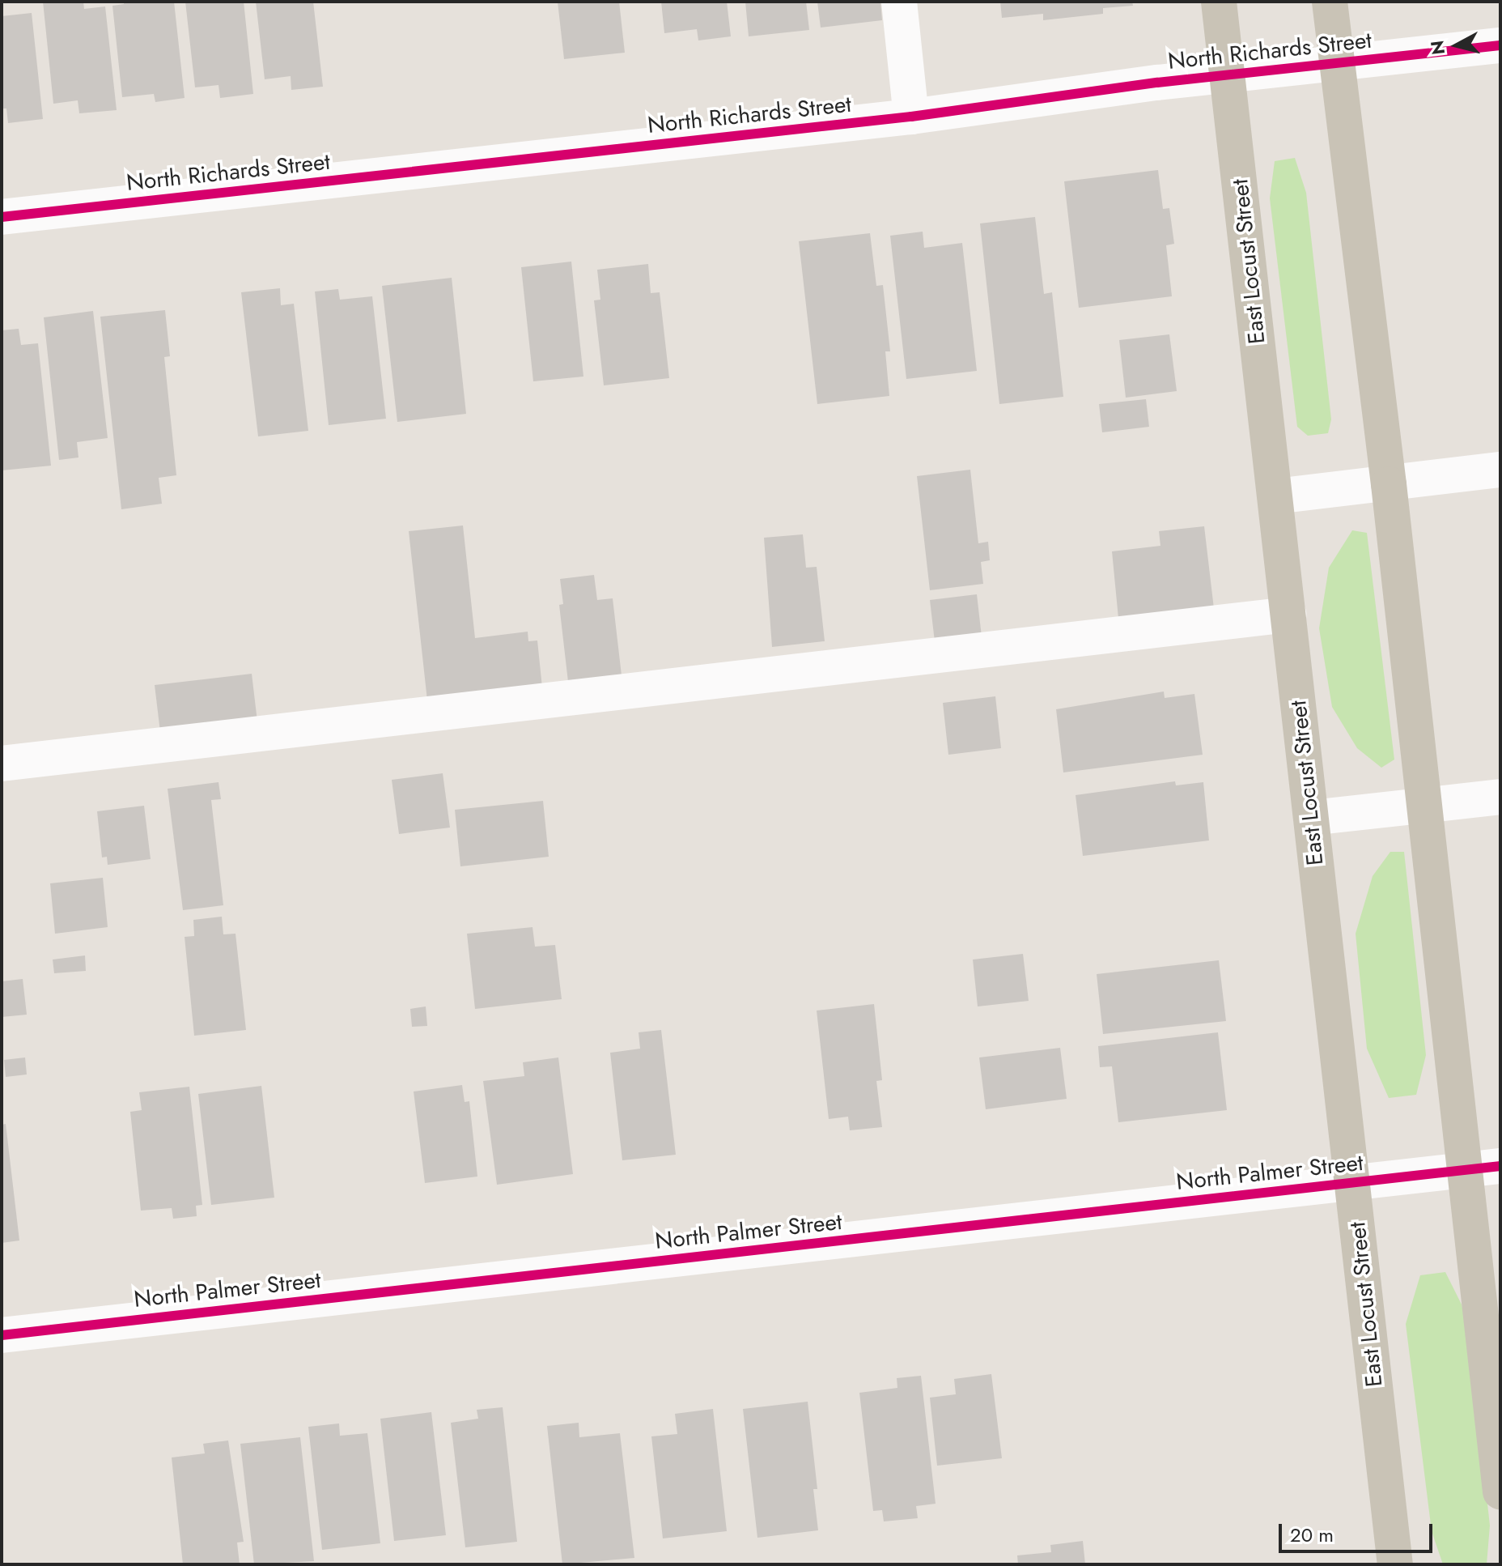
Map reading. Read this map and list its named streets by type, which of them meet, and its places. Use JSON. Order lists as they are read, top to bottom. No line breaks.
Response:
{"streets":{"main road":["East Locust Street"],"street":["North Richards Street","North Palmer Street"]},"crossings":[["North Richards Street","East Locust Street"],["East Locust Street","North Palmer Street"]],"scale_bar":"20 m","north":"left"}
